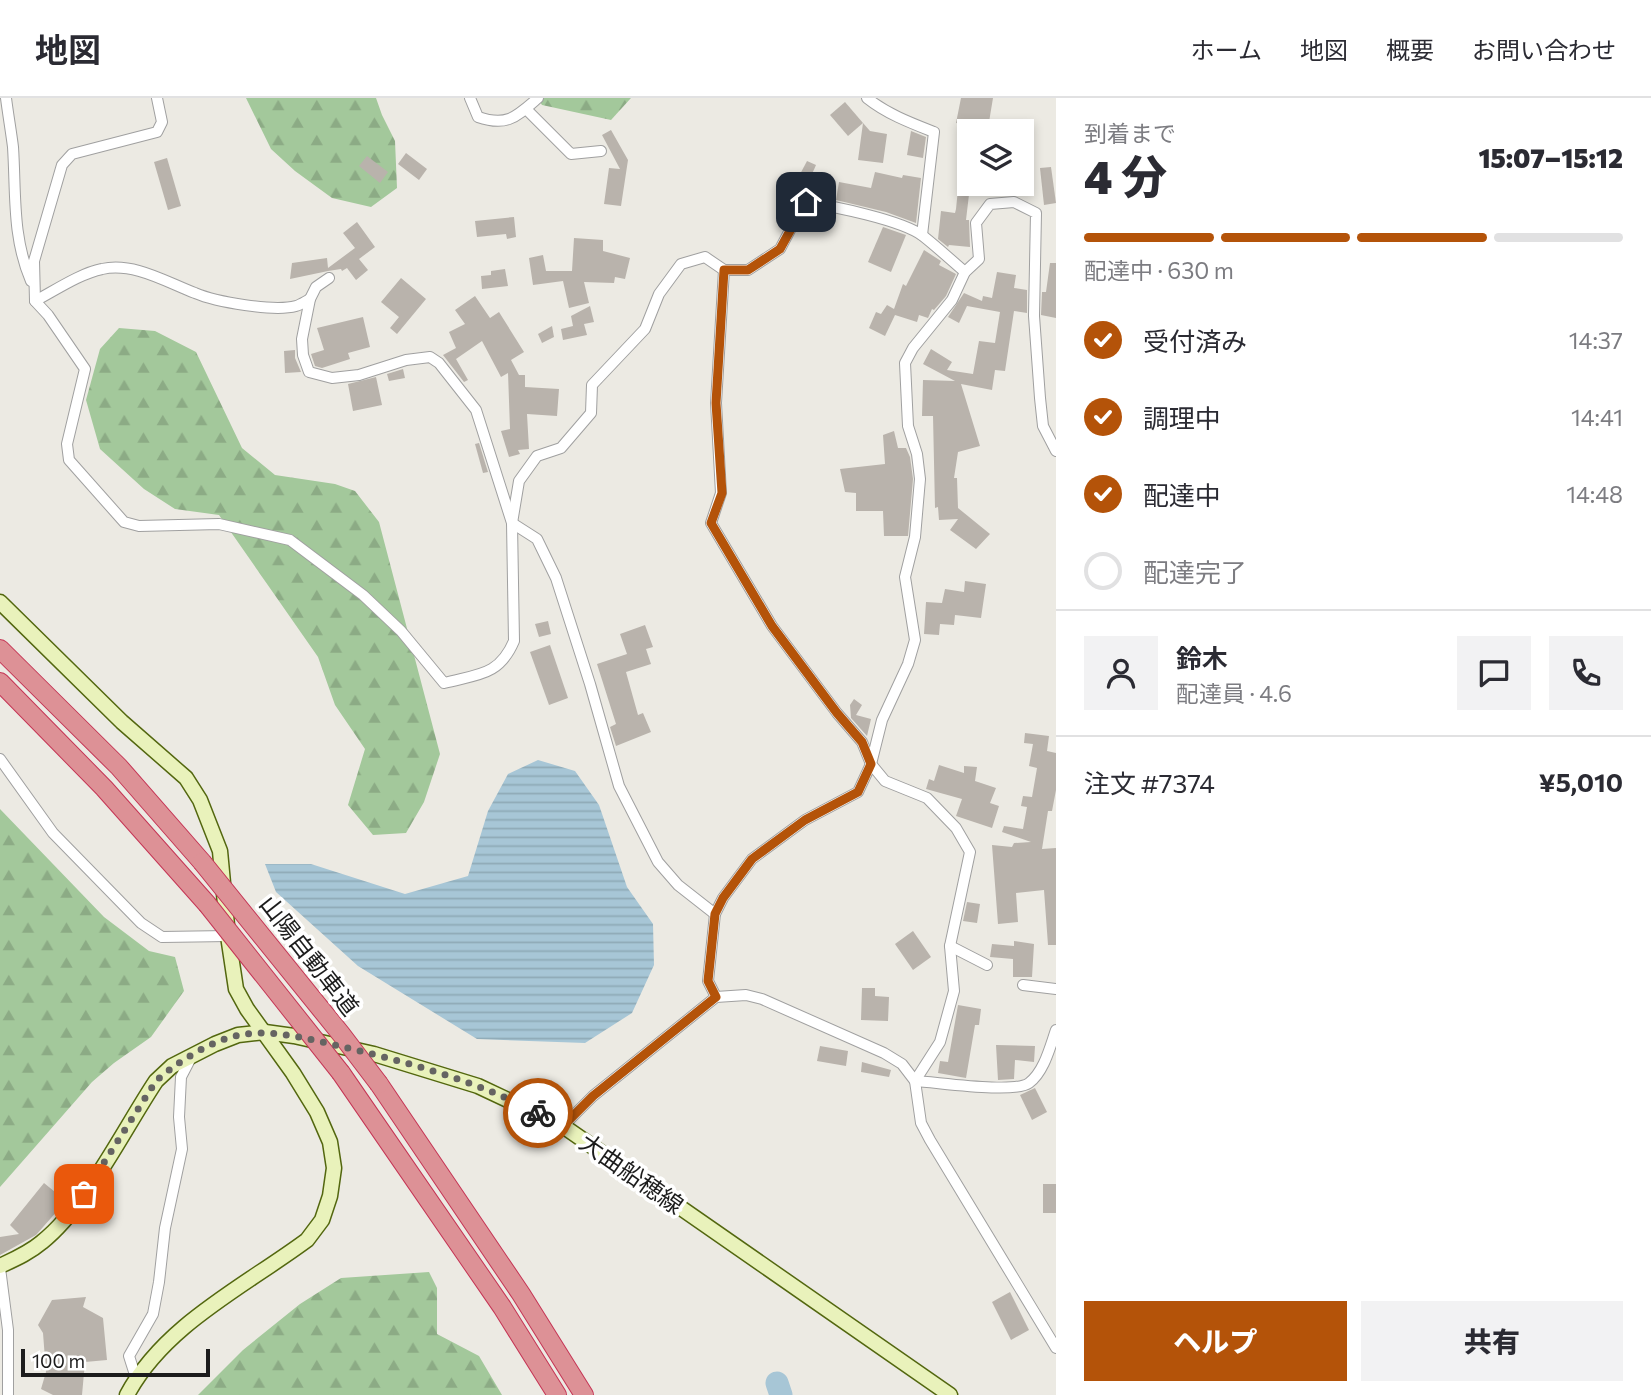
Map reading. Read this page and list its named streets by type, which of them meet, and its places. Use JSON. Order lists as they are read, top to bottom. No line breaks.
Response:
{"streets":{"highway":["山陽自動車道"],"main road":["大曲船穂線"]},"scale_bar":"100 m","page":{"header":"地図","nav":["ホーム","地図","概要","お問い合わせ"],"heading":["4 分","到着まで","15:07–15:12"],"panel":["鈴木","配達員 · 4.6","注文 #7374","¥5,010"],"bar":"配達中 · 630 m","list":[["受付済み","14:37"],["調理中","14:41"],["配達中","14:48"],"配達完了"],"buttons":["ヘルプ","共有"],"scale":"100 m"}}
